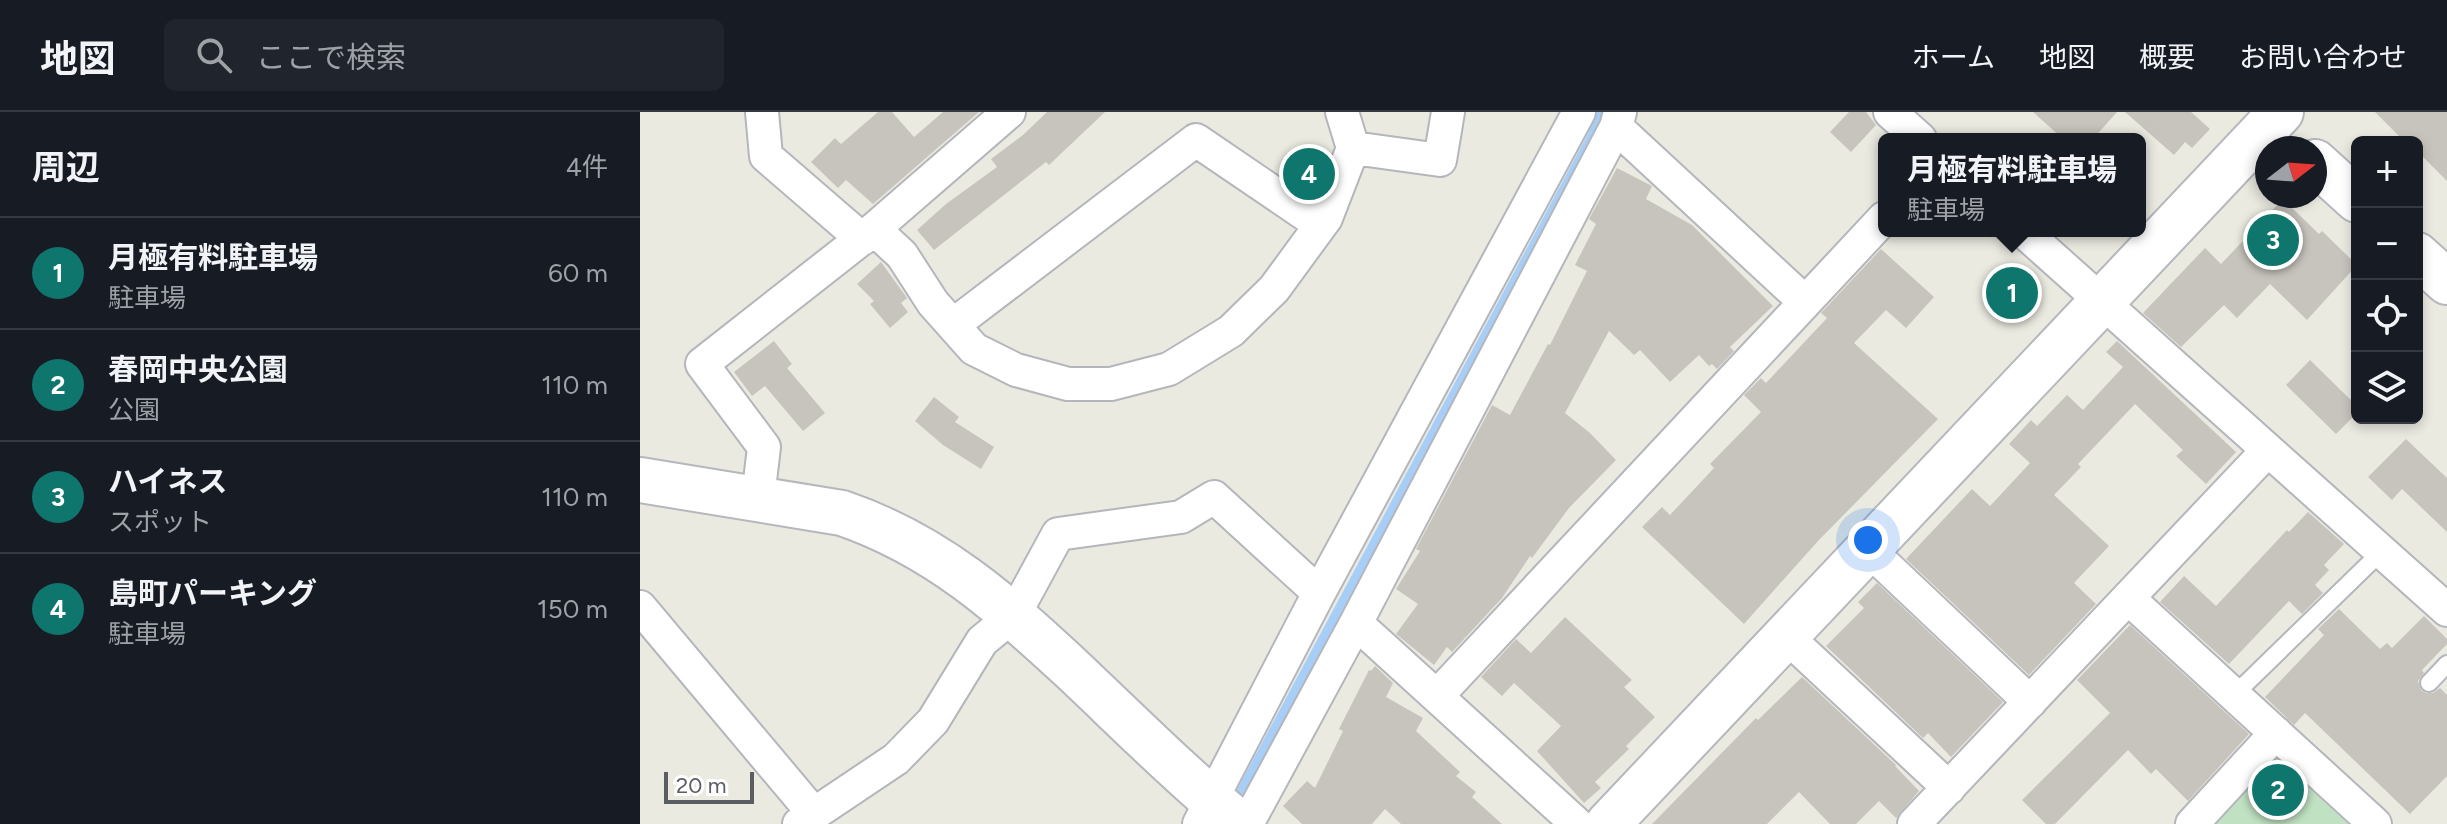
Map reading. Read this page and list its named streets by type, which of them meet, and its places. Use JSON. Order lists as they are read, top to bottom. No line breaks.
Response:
{"scale_bar":"20 m","north":"right","page":{"header":"地図","search":"ここで検索","nav":["ホーム","地図","概要","お問い合わせ"],"heading":["周辺","4件"],"popup":["月極有料駐車場","駐車場"],"map_buttons":["+","−"],"pins":["4","3","1","2"],"list":[{"mark":"1","name":"月極有料駐車場","note":"駐車場","value":"60 m"},{"mark":"2","name":"春岡中央公園","note":"公園","value":"110 m"},{"mark":"3","name":"ハイネス","note":"スポット","value":"110 m"},{"mark":"4","name":"島町パーキング","note":"駐車場","value":"150 m"}],"scale":"20 m"}}
